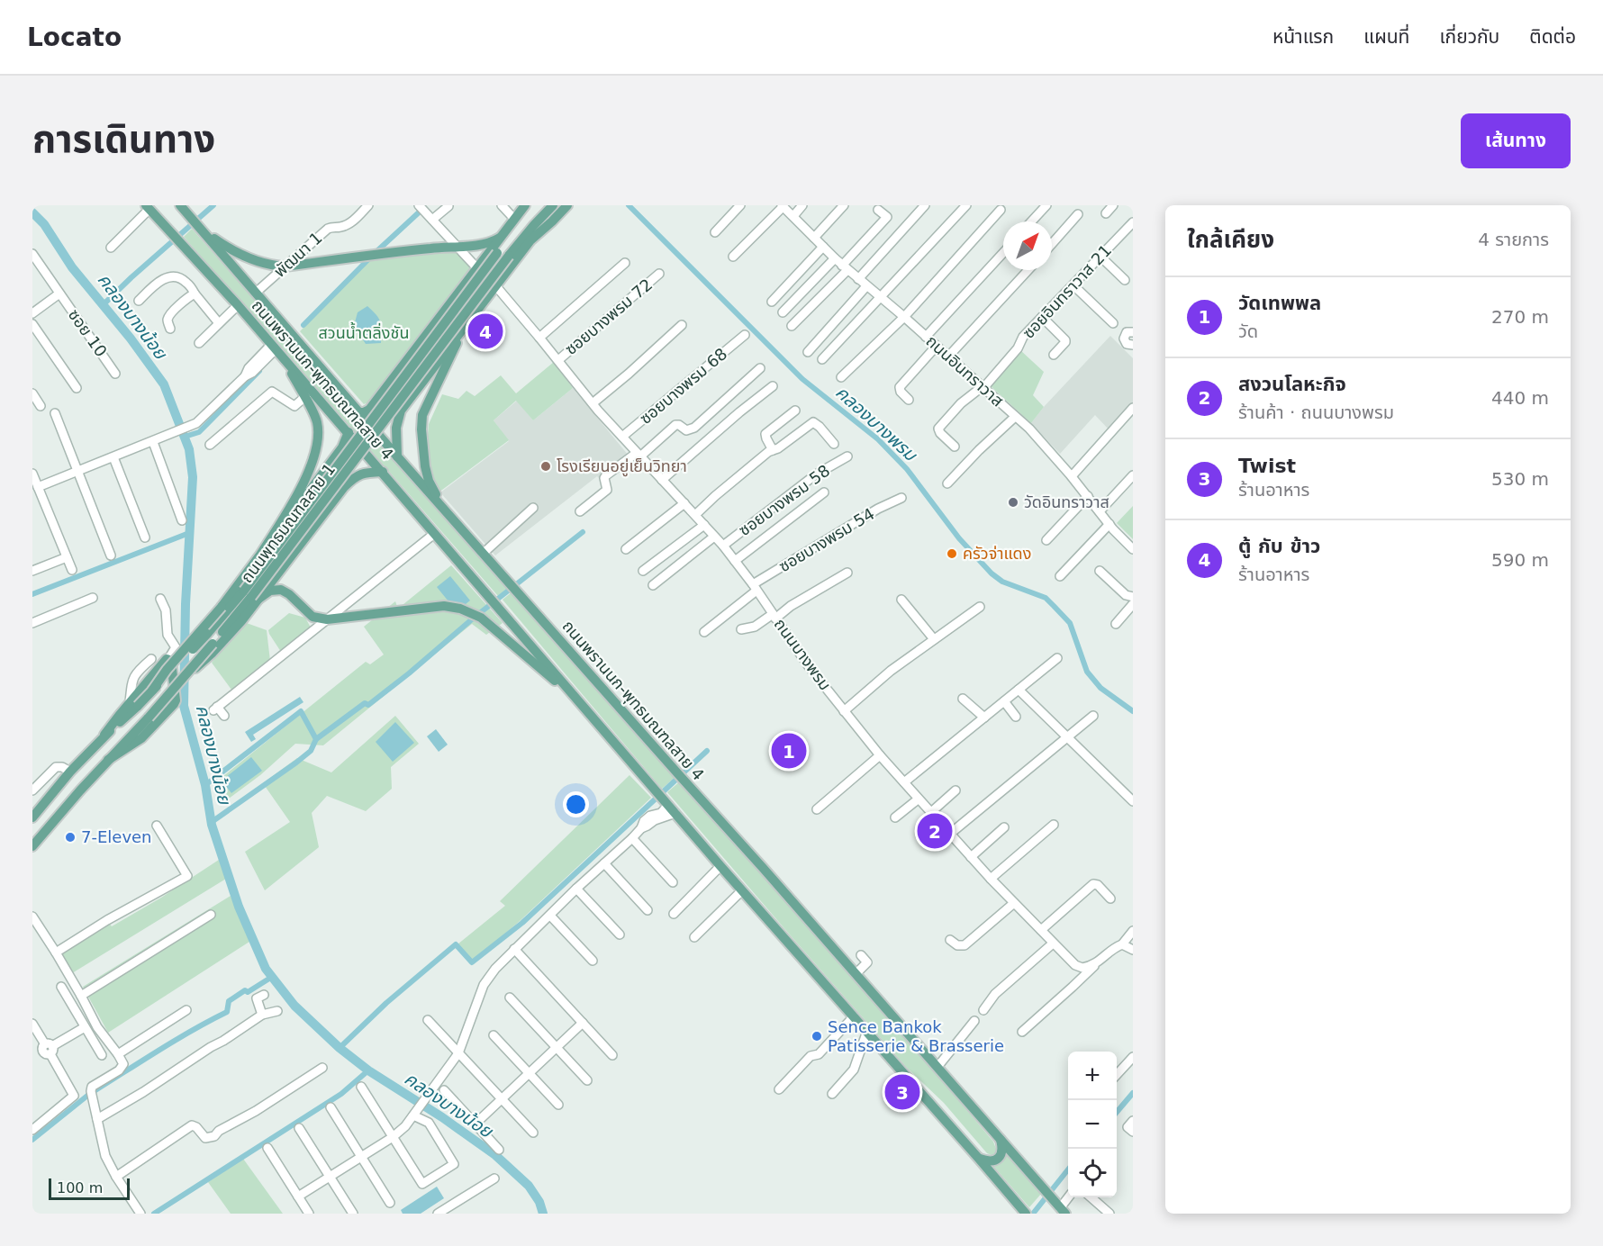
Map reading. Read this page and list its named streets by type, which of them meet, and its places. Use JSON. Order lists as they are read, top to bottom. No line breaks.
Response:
{"streets":{"main road":["ถนนพรานนก-พุทธมณฑลสาย 4","ถนนพุทธมณฑลสาย 1"],"street":["พัฒนา 1","ซอยอินทราวาส 21","ซอยบางพรม 72","ซอย 10","ถนนอินทราวาส","ซอยบางพรม 68","ซอยบางพรม 58","ซอยบางพรม 54","ถนนบางพรม"]},"crossings":[["พัฒนา 1","ถนนพรานนก-พุทธมณฑลสาย 4"],["ซอยอินทราวาส 21","ถนนอินทราวาส"],["ซอยบางพรม 72","ถนนบางพรม"],["ซอยบางพรม 68","ถนนบางพรม"],["ซอยบางพรม 58","ถนนบางพรม"],["ซอยบางพรม 54","ถนนบางพรม"]],"water":["คลองบางน้อย","คลองบางพรม"],"parks":["สวนน้ำตลิ่งชัน"],"places":["โรงเรียนอยู่เย็นวิทยา","วัดอินทราวาส","ครัวจ่าแดง","7-Eleven","Sence Bankok Patisserie & Brasserie"],"scale_bar":"100 m","north":"top right","page":{"header":"Locato","nav":["หน้าแรก","แผนที่","เกี่ยวกับ","ติดต่อ"],"title":"การเดินทาง","buttons":"เส้นทาง","heading":["ใกล้เคียง","4 รายการ"],"list":[{"mark":"1","name":"วัดเทพพล","note":"วัด","value":"270 m"},{"mark":"2","name":"สงวนโลหะกิจ","note":"ร้านค้า · ถนนบางพรม","value":"440 m"},{"mark":"3","name":"Twist","note":"ร้านอาหาร","value":"530 m"},{"mark":"4","name":"ตู้ กับ ข้าว","note":"ร้านอาหาร","value":"590 m"}],"pins":["4","1","2","3"],"map_buttons":["+","−"],"scale":"100 m"}}
